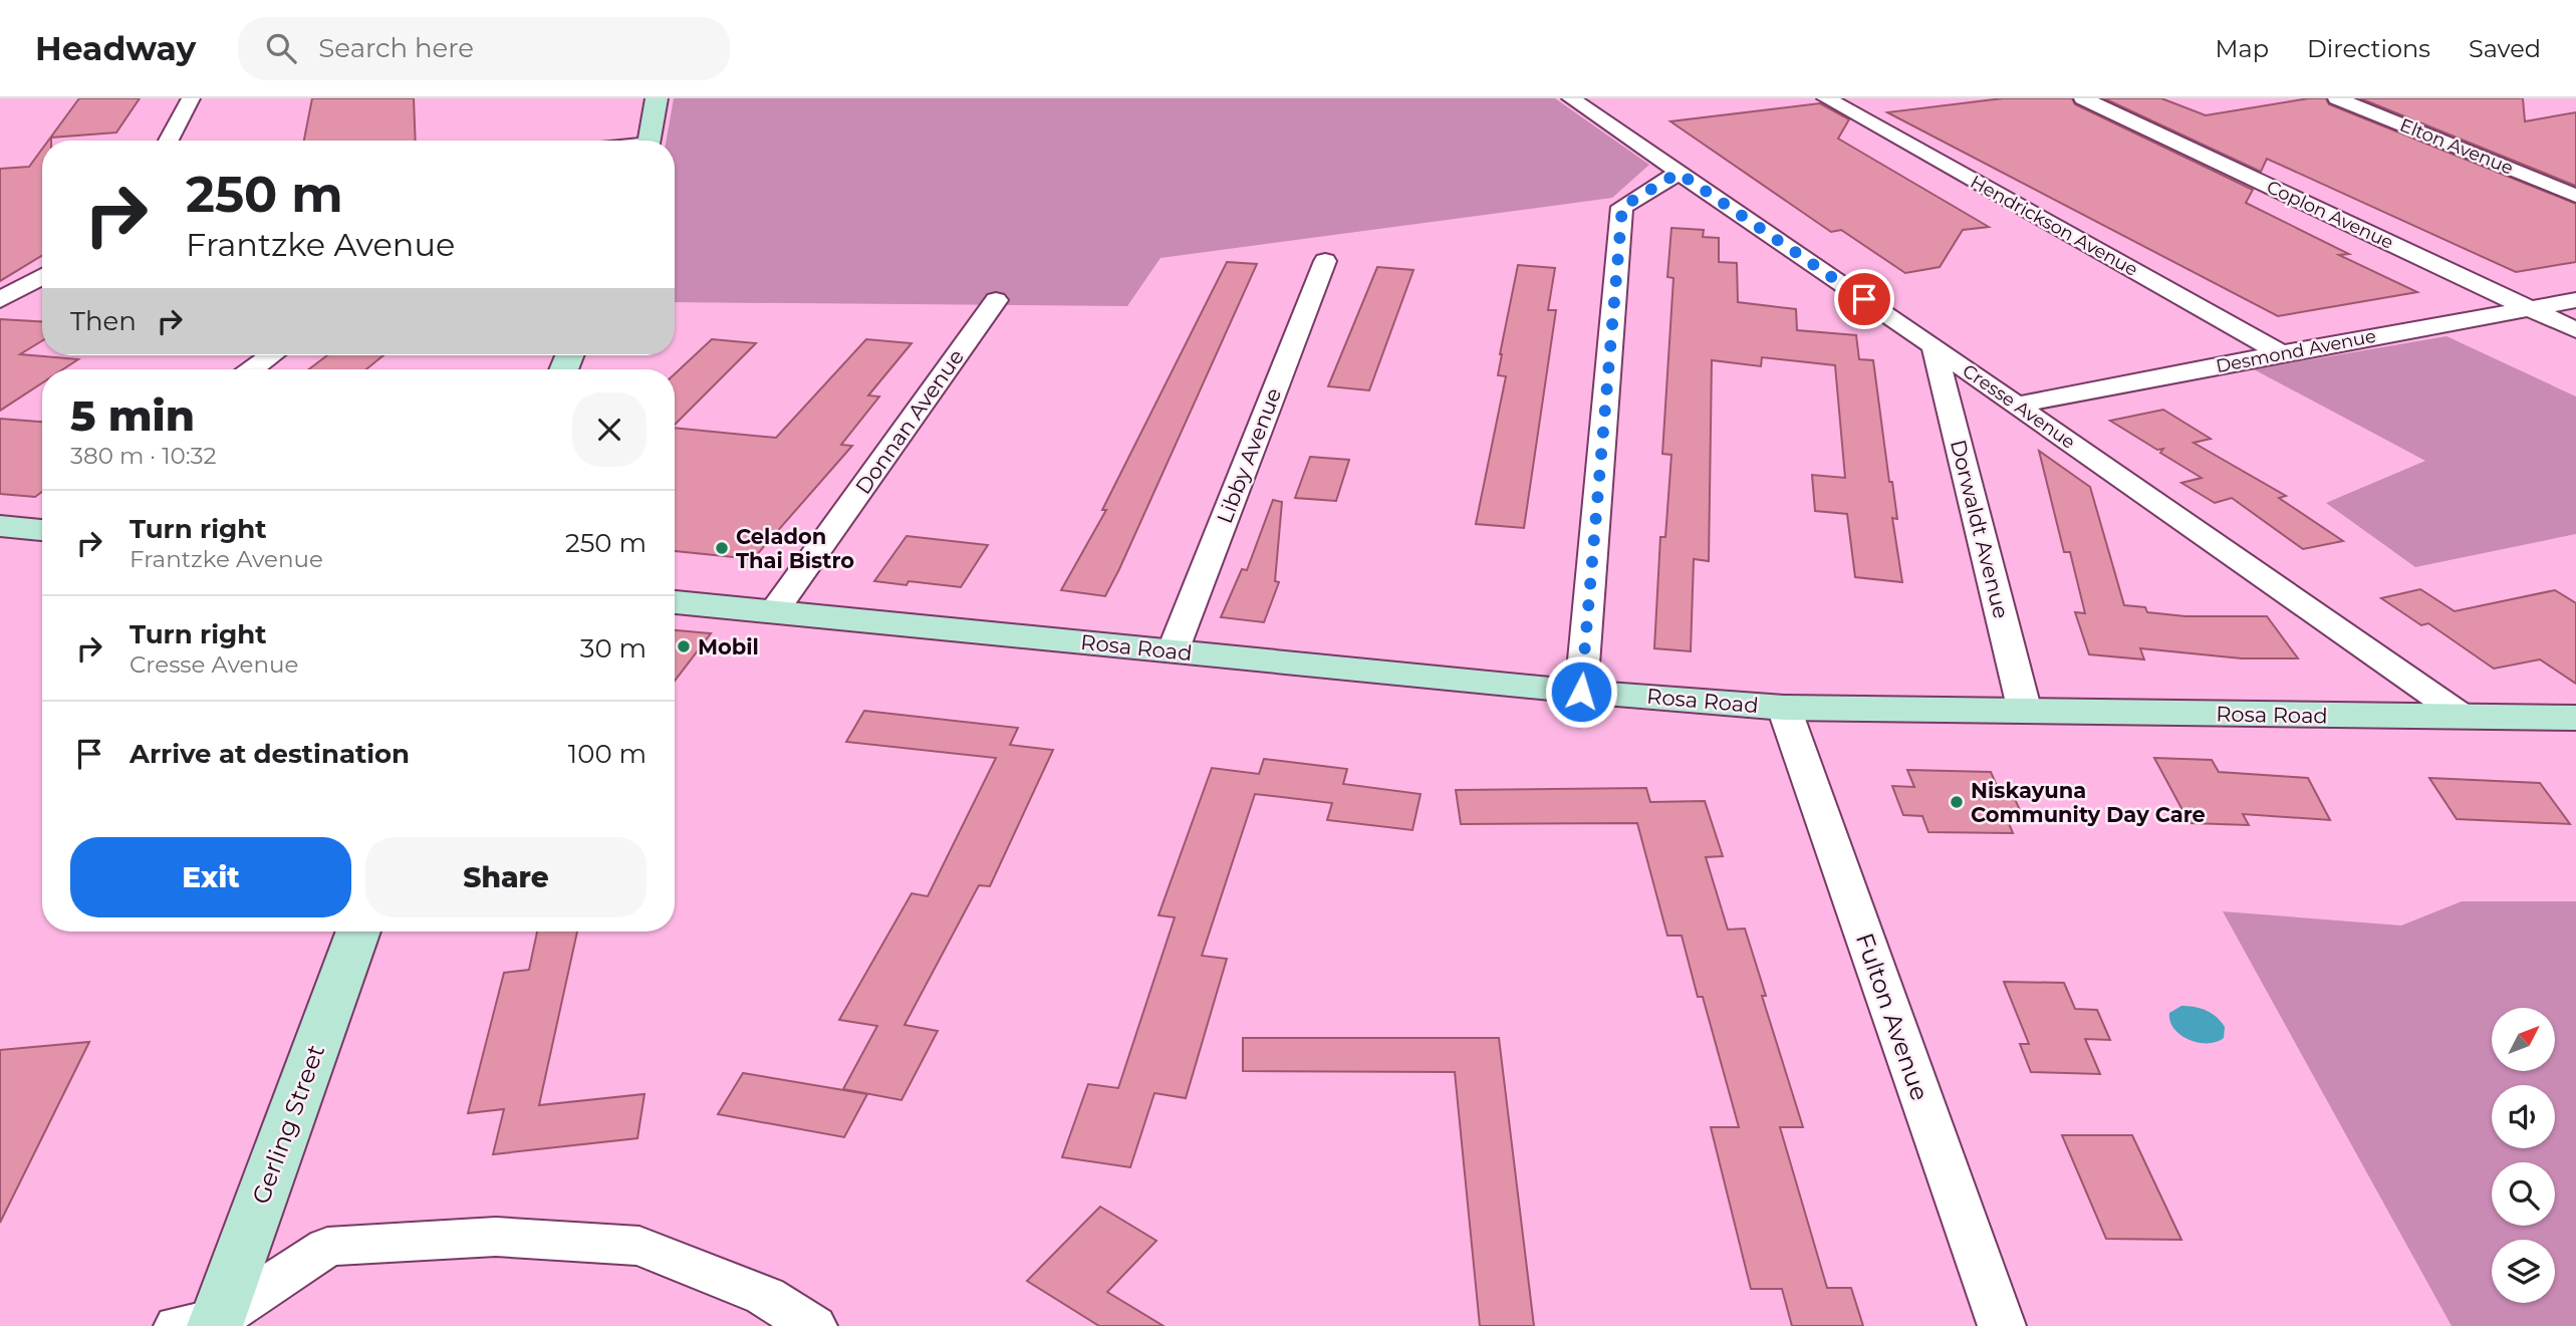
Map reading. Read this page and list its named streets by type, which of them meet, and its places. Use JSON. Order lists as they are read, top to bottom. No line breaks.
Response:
{"streets":{"street":["Elton Avenue","Coplon Avenue","Hendrickson Avenue","Desmond Avenue","Cresse Avenue","Donnan Avenue","Libby Avenue","Dorwaldt Avenue","Rosa Road","Fulton Avenue","Gerling Street"]},"crossings":[["Coplon Avenue","Desmond Avenue"],["Hendrickson Avenue","Desmond Avenue"],["Desmond Avenue","Cresse Avenue"],["Cresse Avenue","Dorwaldt Avenue"],["Cresse Avenue","Rosa Road"],["Donnan Avenue","Rosa Road"],["Libby Avenue","Rosa Road"],["Dorwaldt Avenue","Rosa Road"],["Rosa Road","Fulton Avenue"]],"places":["Celadon Thai Bistro","Mobil","Niskayuna Community Day Care"],"north":"top right","page":{"header":"Headway","search":"Search here","nav":["Map","Directions","Saved"],"turn":["250 m","Frantzke Avenue"],"then":"Then","heading":["5 min","380 m · 10:32"],"list":[{"name":"Turn right","note":"Frantzke Avenue","value":"250 m"},{"name":"Turn right","note":"Cresse Avenue","value":"30 m"},{"name":"Arrive at destination","value":"100 m"}],"buttons":["Exit","Share"]}}
